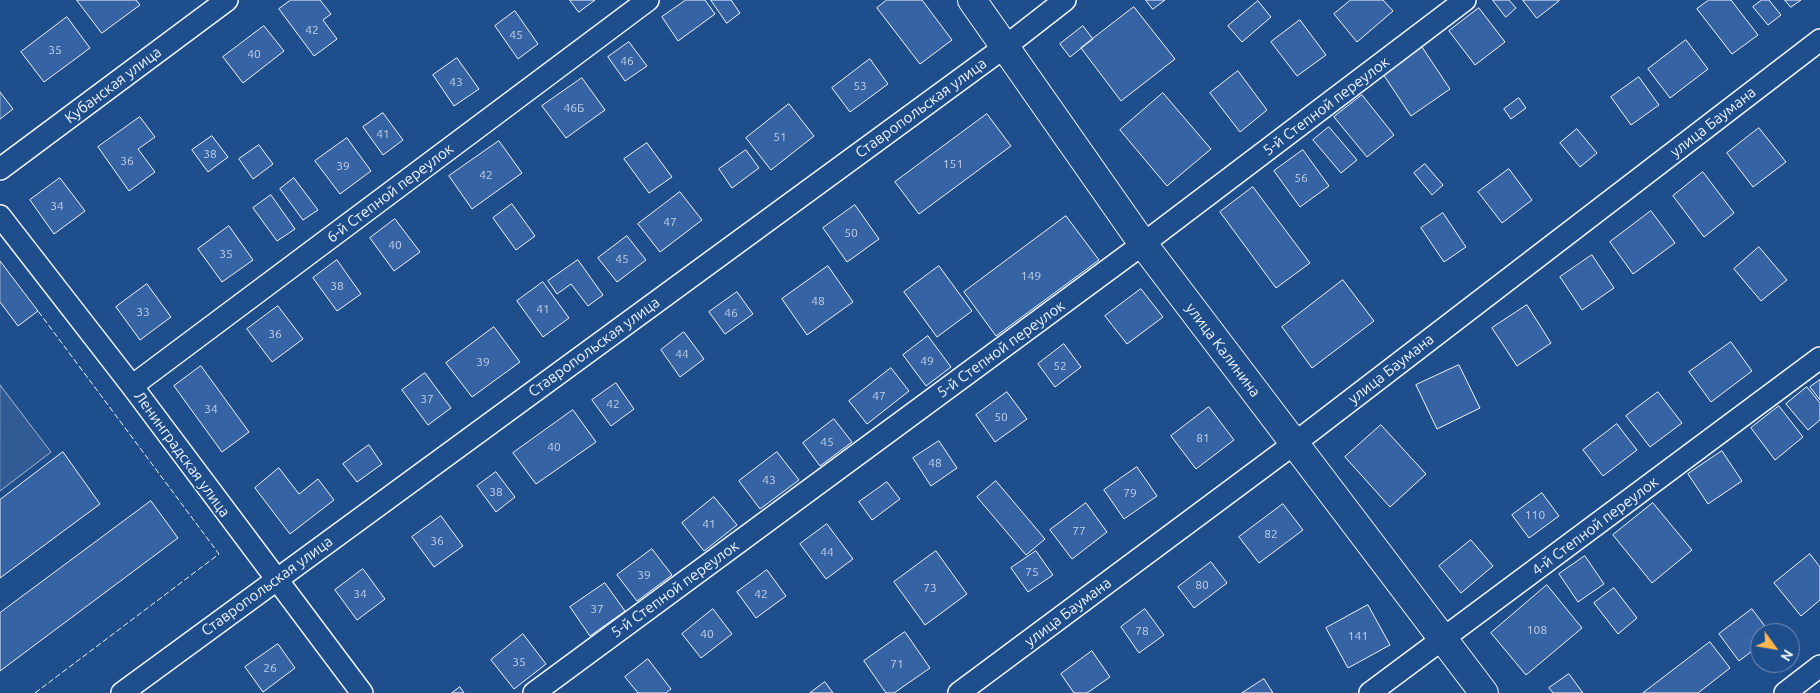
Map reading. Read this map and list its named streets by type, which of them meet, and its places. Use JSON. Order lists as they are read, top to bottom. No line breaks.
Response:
{"streets":{"street":["Кубанская улица","5-й Степной переулок","Ставропольская улица","улица Баумана","6-й Степной переулок","улица Калинина","Ленинградская улица","4-й Степной переулок"]},"crossings":[["5-й Степной переулок","улица Калинина"],["Ставропольская улица","улица Калинина"],["Ставропольская улица","Ленинградская улица"],["улица Баумана","улица Калинина"],["6-й Степной переулок","Ленинградская улица"],["улица Калинина","4-й Степной переулок"]],"house_numbers":["42","45","35","40","46","43","53","46Б","41","51","38","36","151","39","42","56","34","47","50","40","35","45","149","38","48","41","33","46","36","44","49","39","52","47","37","42","34","50","81","45","40","48","43","38","79","110","41","77","82","36","44","75","39","80","73","34","42","37","108","78","40","141","35","71","26"],"north":"bottom right"}
